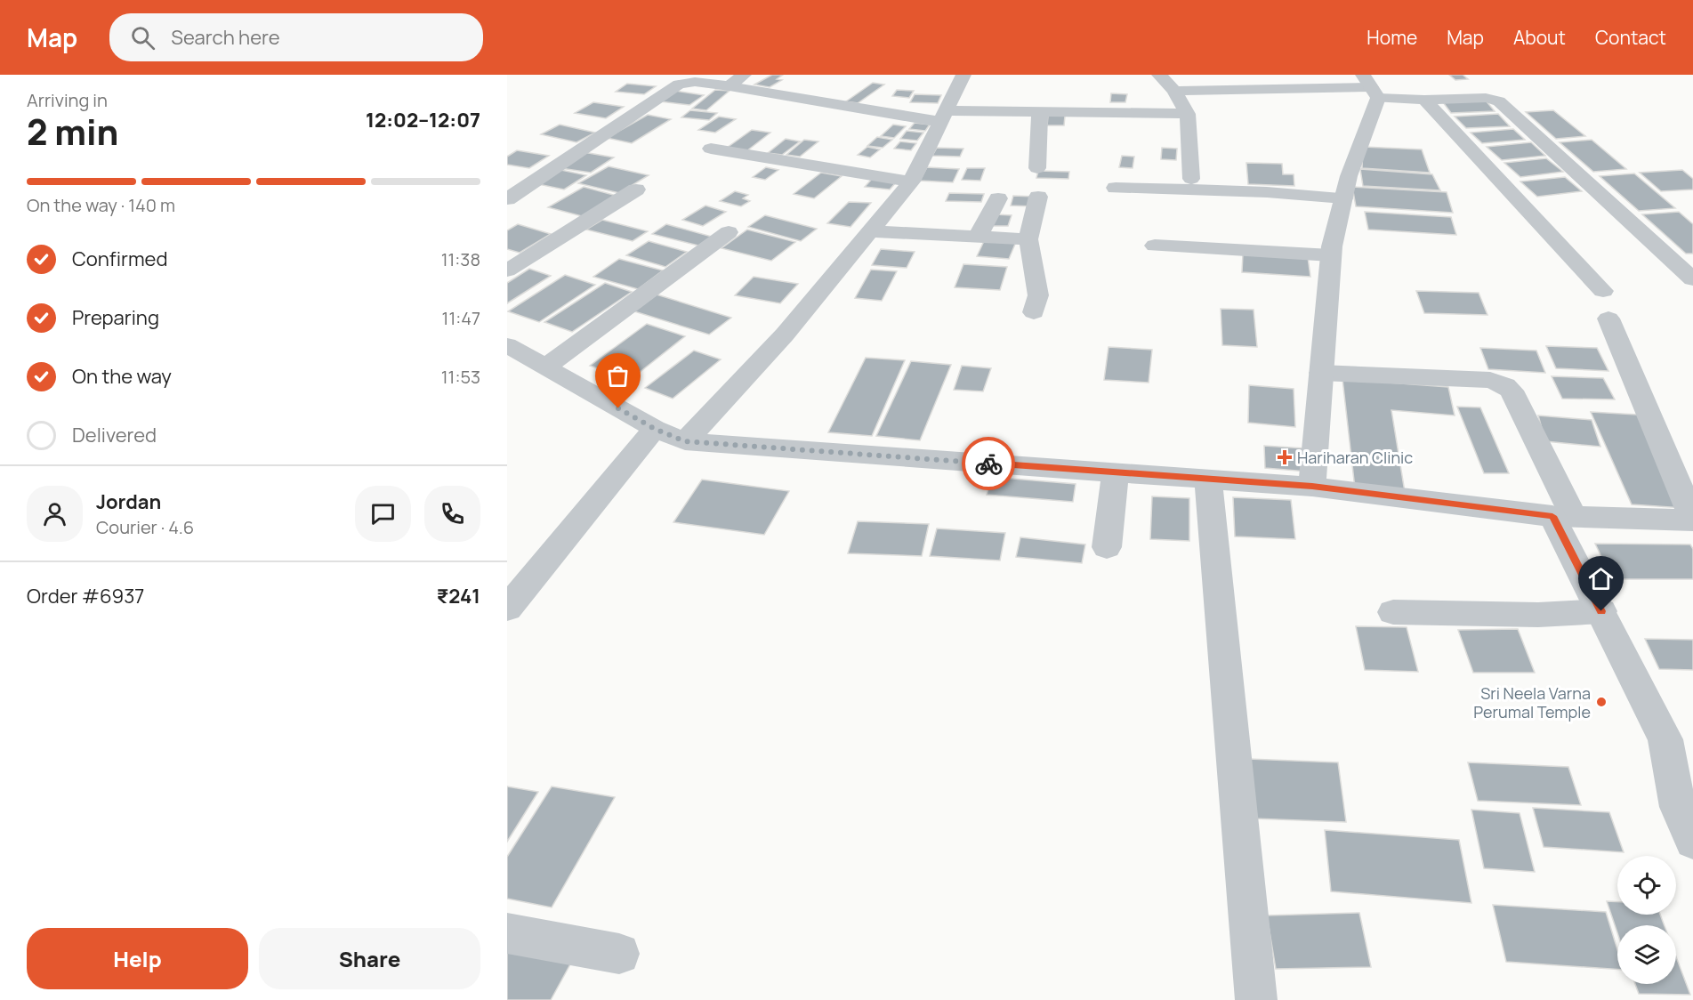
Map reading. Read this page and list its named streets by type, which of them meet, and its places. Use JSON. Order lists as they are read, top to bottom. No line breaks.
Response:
{"places":{"health":["Hariharan Clinic"],"other":["Sri Neela Varna Perumal Temple"]},"page":{"header":"Map","search":"Search here","nav":["Home","Map","About","Contact"],"heading":["2 min","Arriving in","12:02–12:07"],"panel":["Jordan","Courier · 4.6","Order #6937","₹241"],"bar":"On the way · 140 m","list":[["Confirmed","11:38"],["Preparing","11:47"],["On the way","11:53"],"Delivered"],"buttons":["Help","Share"]}}
